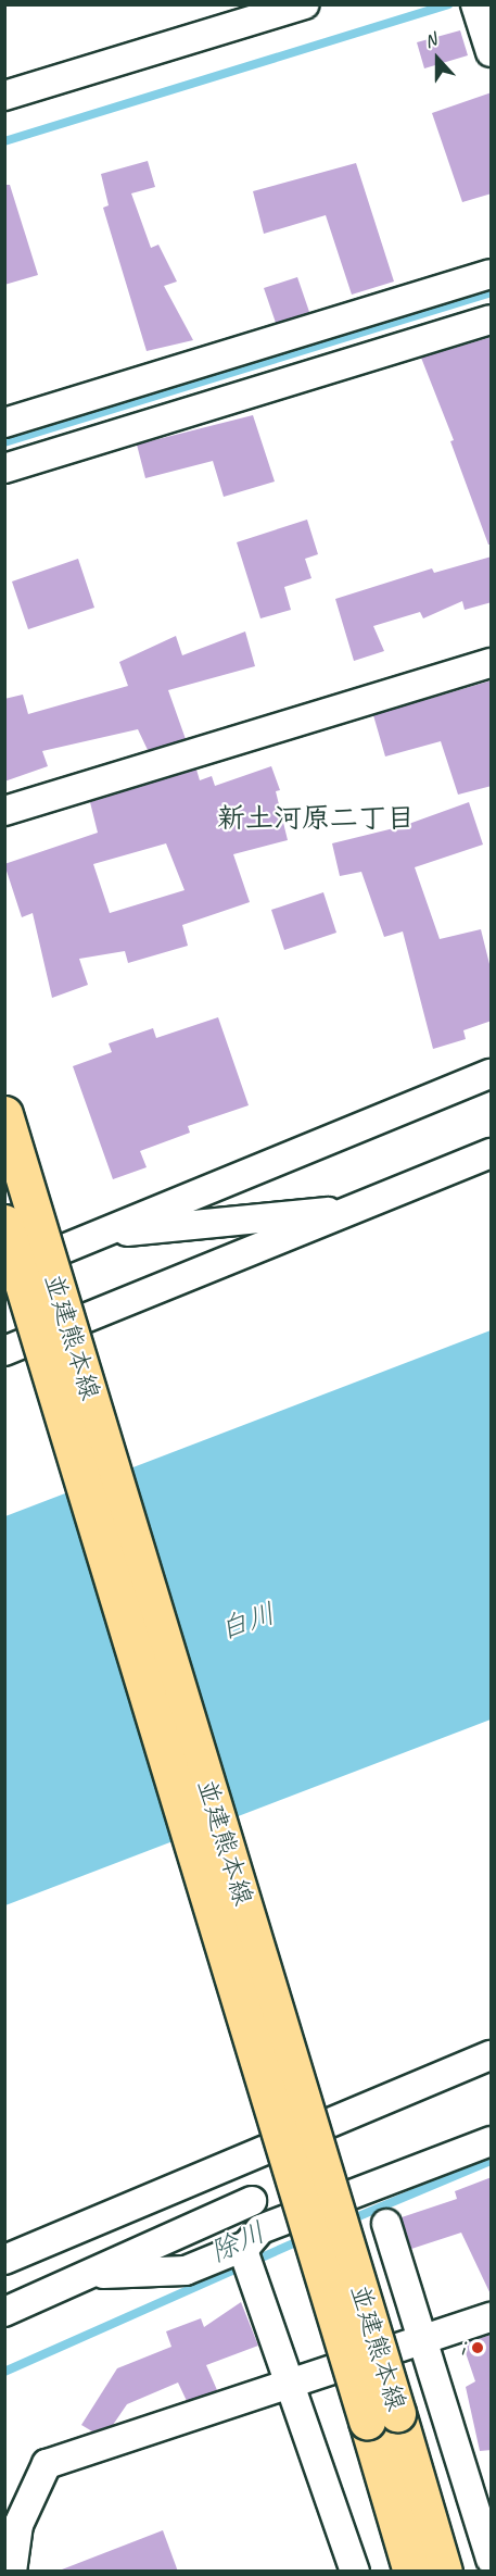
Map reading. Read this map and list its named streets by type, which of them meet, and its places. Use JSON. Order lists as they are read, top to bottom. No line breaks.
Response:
{"streets":{"main road":["並建熊本線"]},"districts":["新土河原二丁目"],"water":["白川","除川"],"places":["i"],"north":"top"}
